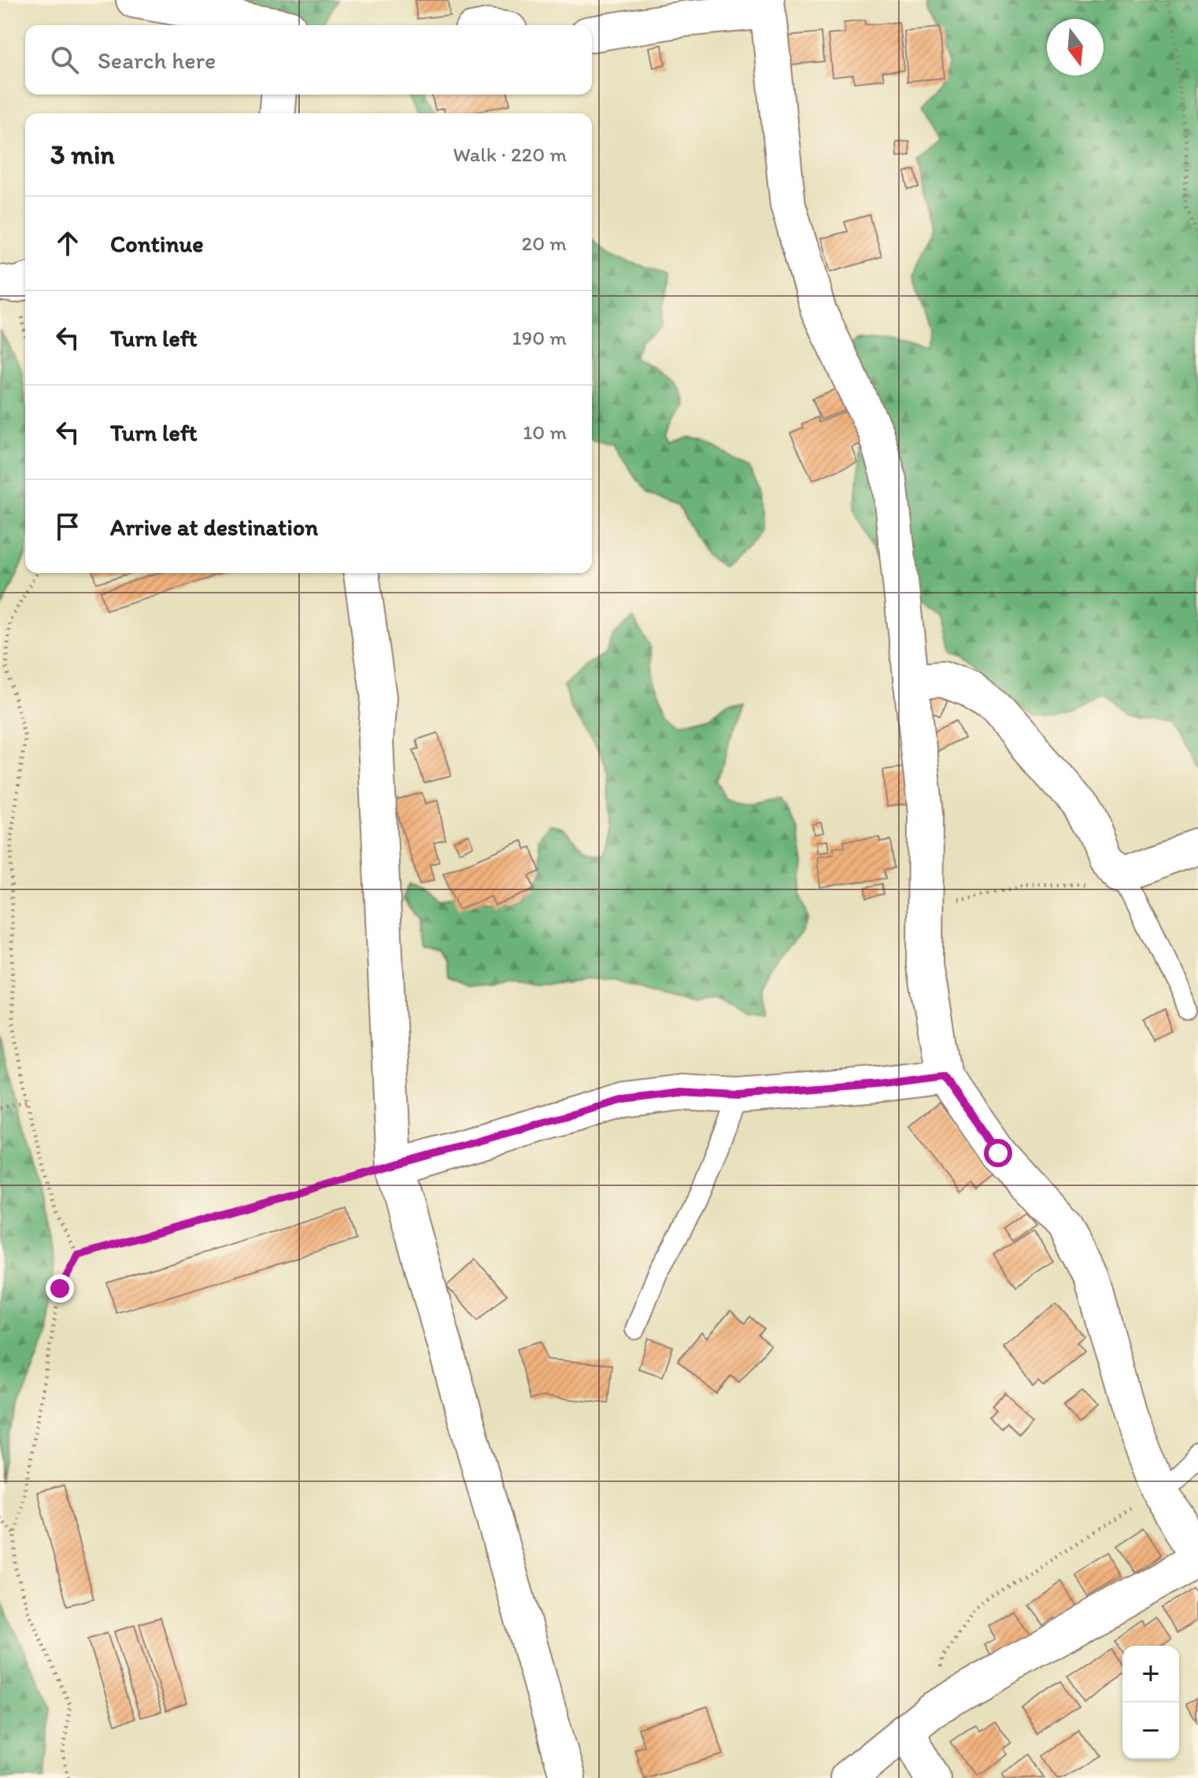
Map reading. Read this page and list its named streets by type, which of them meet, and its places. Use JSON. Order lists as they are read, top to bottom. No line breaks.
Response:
{"north":"bottom","page":{"search":"Search here","heading":["3 min","Walk · 220 m"],"list":[["Continue","20 m"],["Turn left","190 m"],["Turn left","10 m"],"Arrive at destination"],"map_buttons":["+","−"]}}
